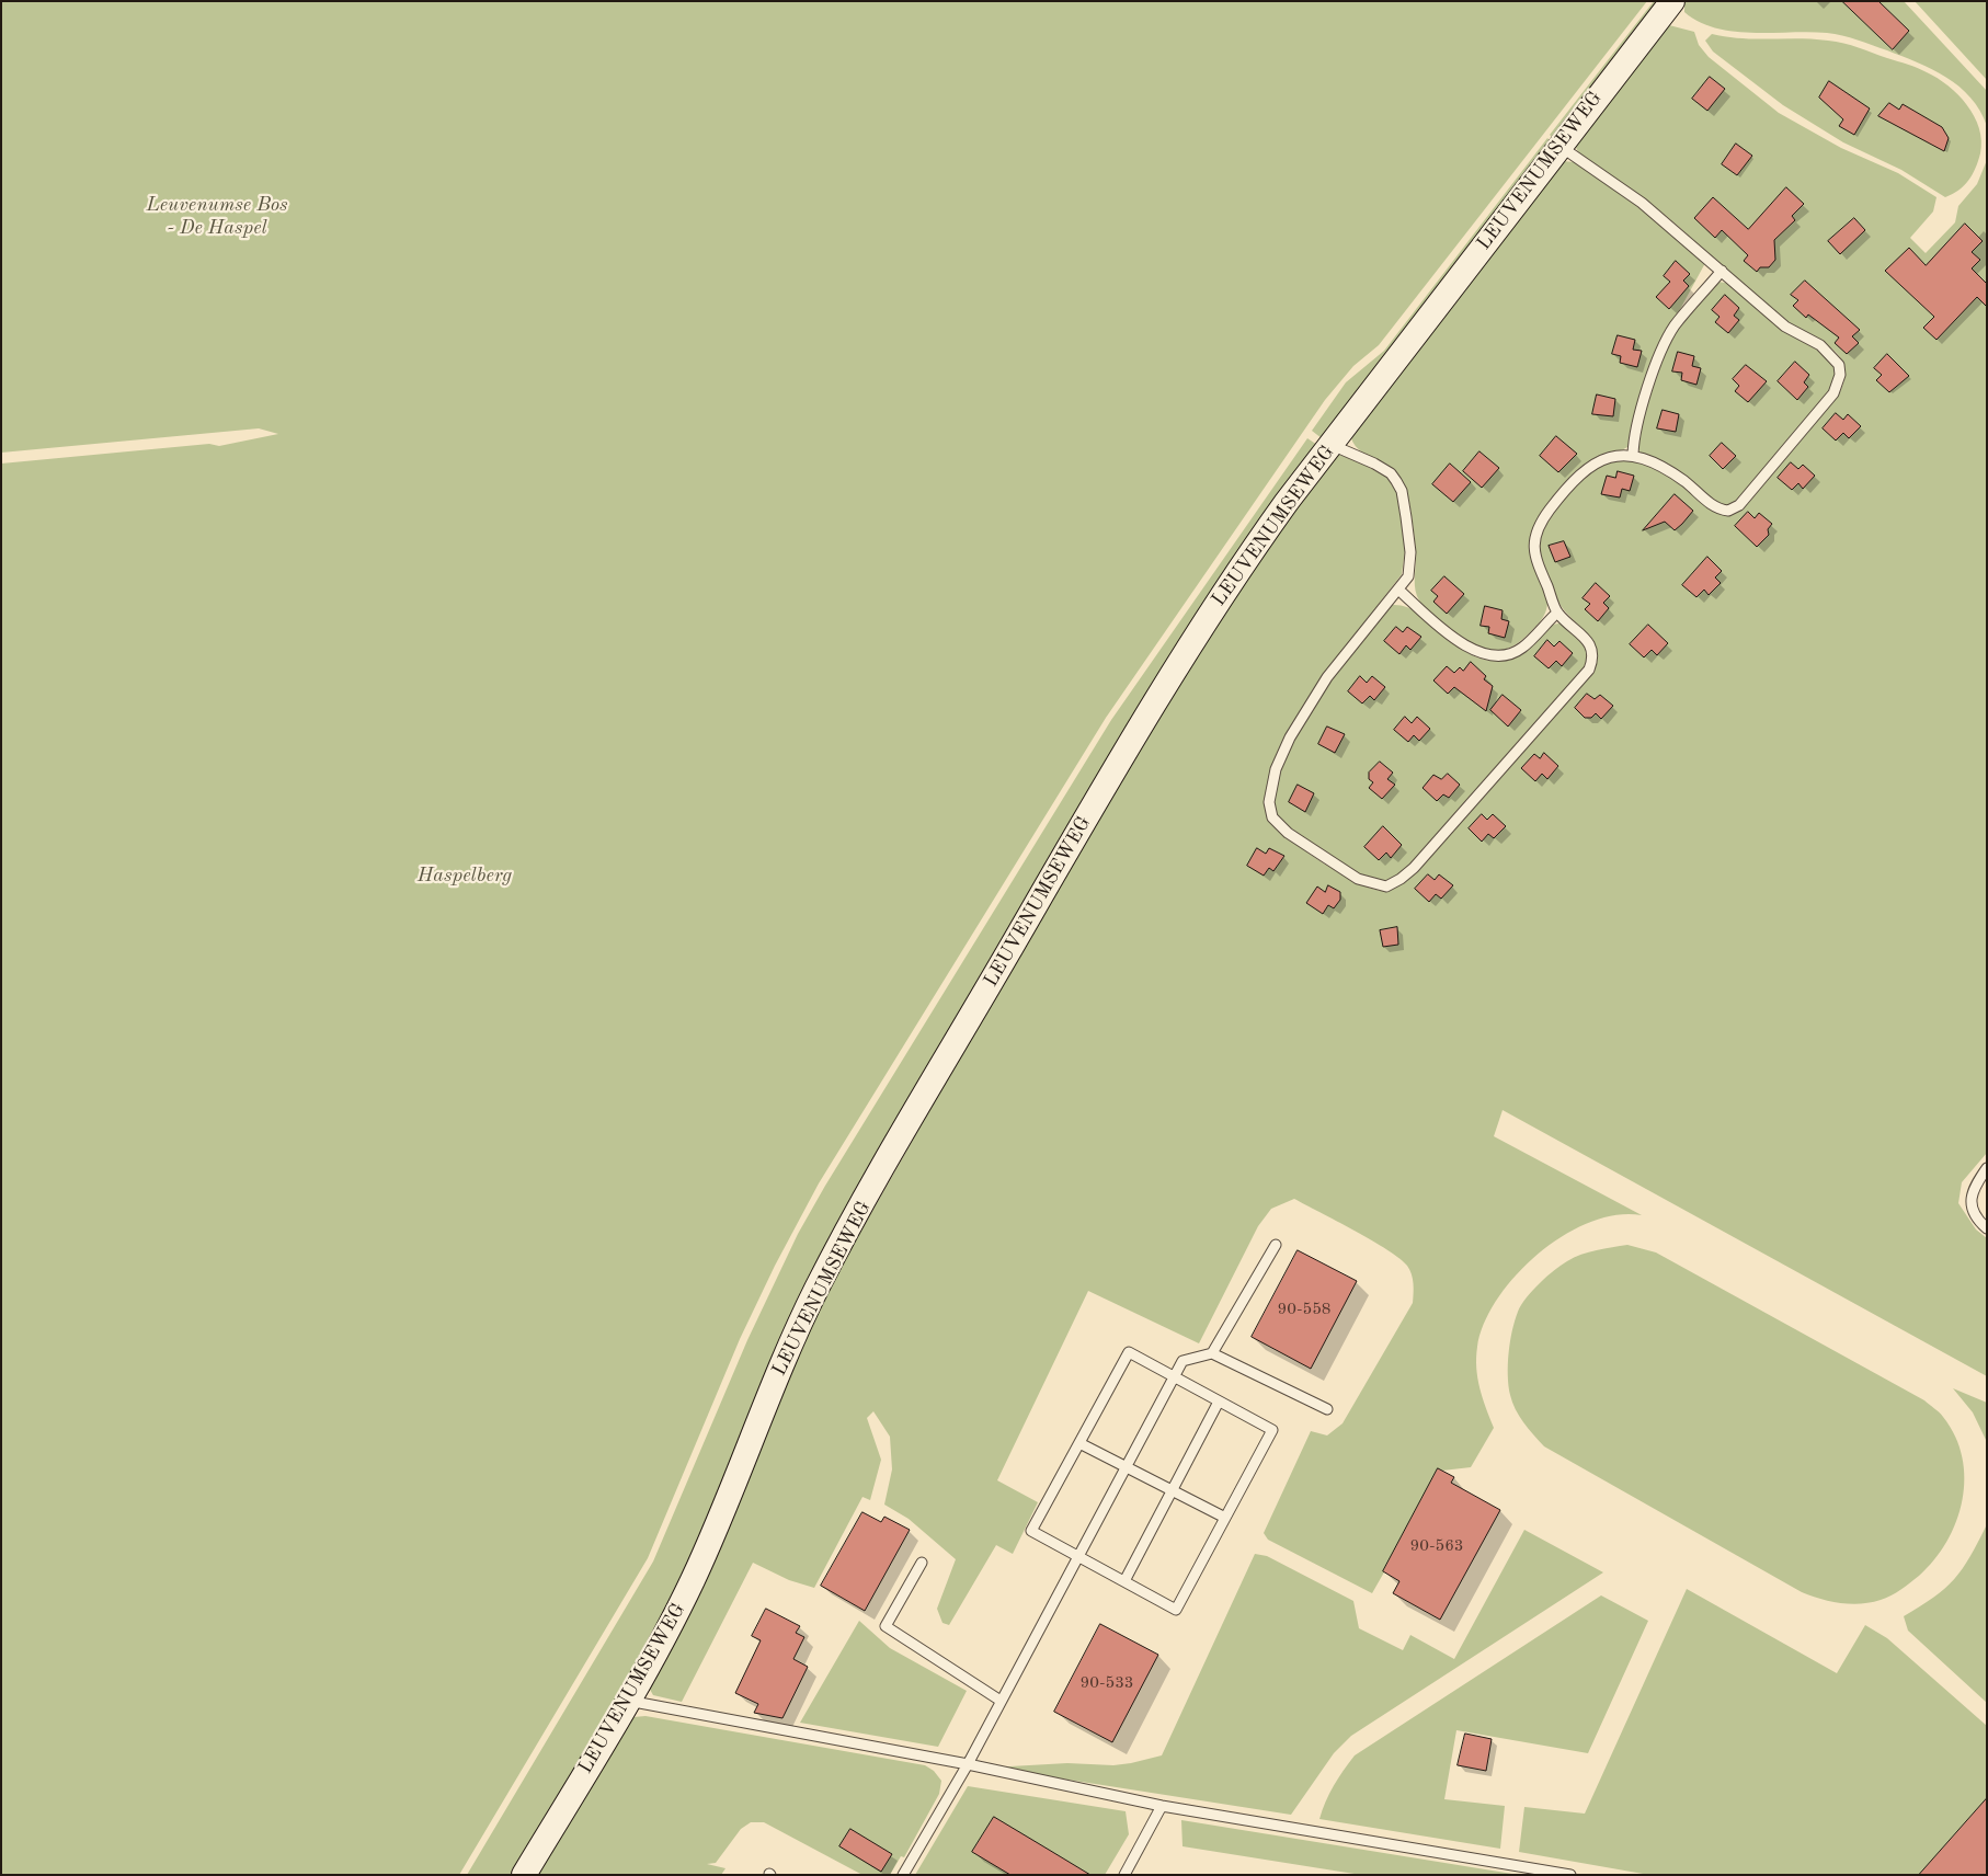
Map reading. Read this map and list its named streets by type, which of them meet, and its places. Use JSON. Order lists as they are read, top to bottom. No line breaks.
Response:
{"streets":{"main road":["LEUVENUMSEWEG"]},"parks":["Leuvenumse Bos - De Haspel","Haspelberg"],"house_numbers":["90-558","90-563","90-533"]}
